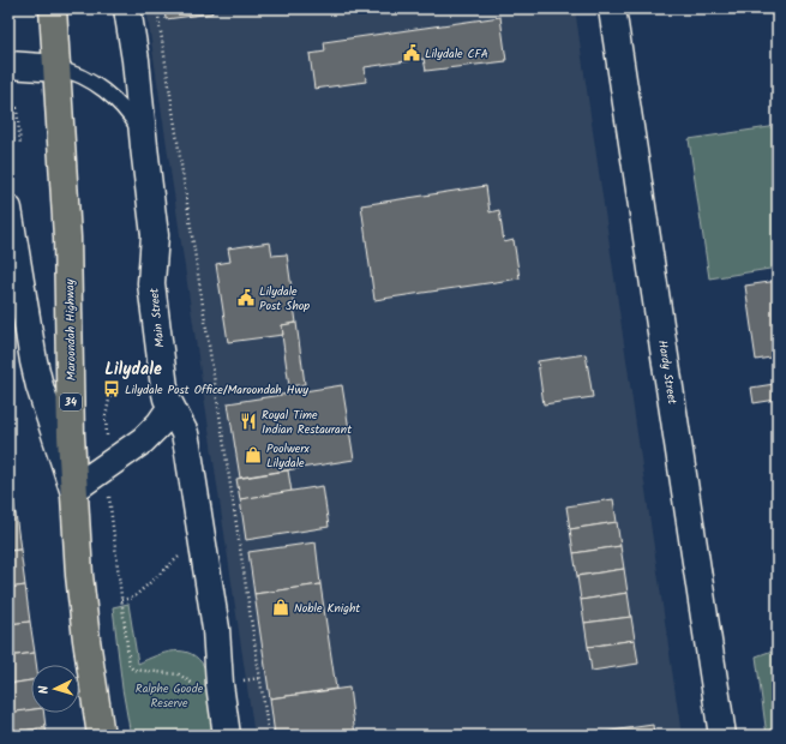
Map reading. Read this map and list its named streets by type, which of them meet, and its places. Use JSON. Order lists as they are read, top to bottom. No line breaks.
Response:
{"streets":{"highway":["Maroondah Highway","34"],"street":["Main Street","Hardy Street"]},"districts":["Lilydale"],"parks":["Ralphe Goode Reserve"],"places":{"public building":["Lilydale CFA","Lilydale Post Shop"],"bus stop":["Lilydale Post Office/Maroondah Hwy"],"restaurant":["Royal Time Indian Restaurant"],"shop":["Poolwerx Lilydale","Noble Knight"]},"north":"left"}
